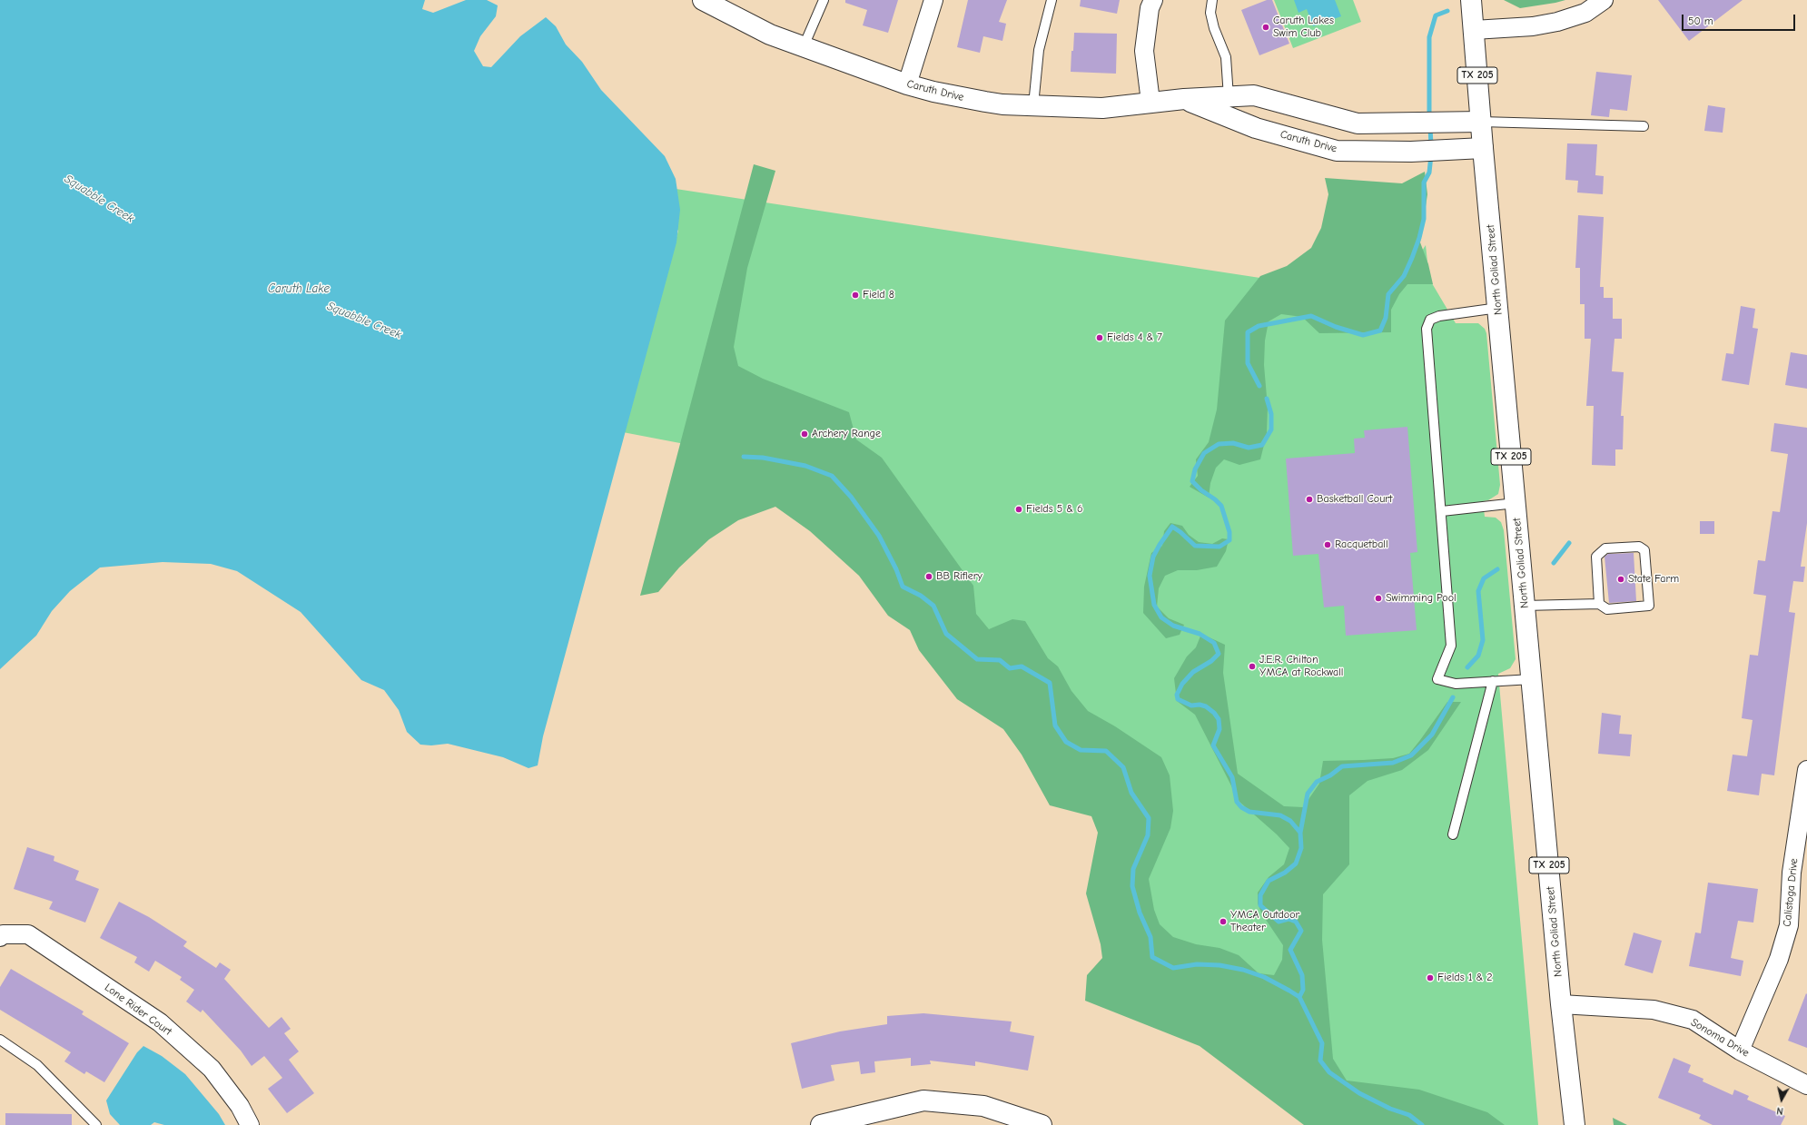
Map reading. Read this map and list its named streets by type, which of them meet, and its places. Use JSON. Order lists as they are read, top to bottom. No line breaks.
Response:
{"streets":{"street":["TX 205","Caruth Drive","North Goliad Street","Calistoga Drive","Lone Rider Court","Sonoma Drive"]},"crossings":[["Caruth Drive","North Goliad Street"],["North Goliad Street","Sonoma Drive"],["Calistoga Drive","Sonoma Drive"]],"water":["Squabble Creek","Caruth Lake"],"places":["Caruth Lakes Swim Club","Field 8","Fields 4 & 7","Archery Range","Basketball Court","Fields 5 & 6","Racquetball","BB Riflery","State Farm","Swimming Pool","J.E.R. Chilton YMCA at Rockwall","YMCA Outdoor Theater","Fields 1 & 2"],"scale_bar":"50 m","north":"bottom"}
